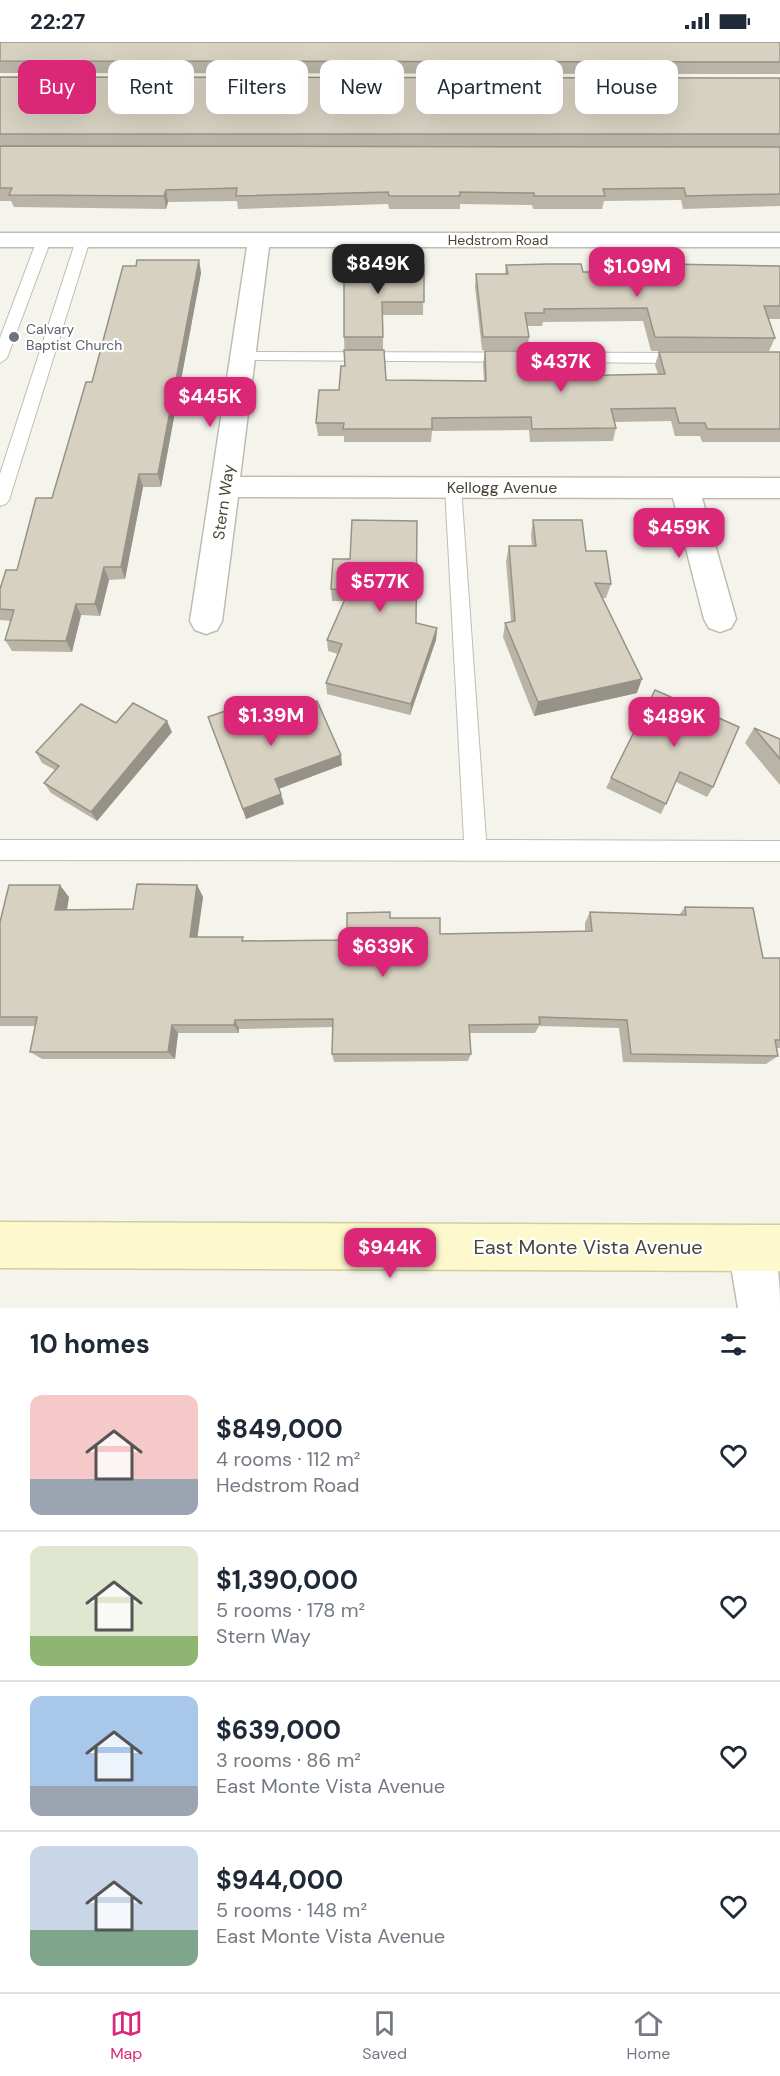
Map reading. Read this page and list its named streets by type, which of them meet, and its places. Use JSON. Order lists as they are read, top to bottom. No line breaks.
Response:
{"streets":{"main road":["East Monte Vista Avenue"],"street":["Hedstrom Road","Kellogg Avenue","Stern Way"]},"crossings":[["Hedstrom Road","Stern Way"],["Kellogg Avenue","Stern Way"]],"places":["Calvary Baptist Church"],"page":{"status":"22:27","chip":["Buy","Rent","Filters","New","Apartment","House"],"price":["$849K","$1.09M","$437K","$445K","$459K","$577K","$1.39M","$489K","$639K","$944K"],"heading":"10 homes","list":[{"name":"$849,000","note":"4 rooms · 112 m² · Hedstrom Road"},{"name":"$1,390,000","note":"5 rooms · 178 m² · Stern Way"},{"name":"$639,000","note":"3 rooms · 86 m² · East Monte Vista Avenue"},{"name":"$944,000","note":"5 rooms · 148 m² · East Monte Vista Avenue"}],"tabs":["Map","Saved","Home"]}}
